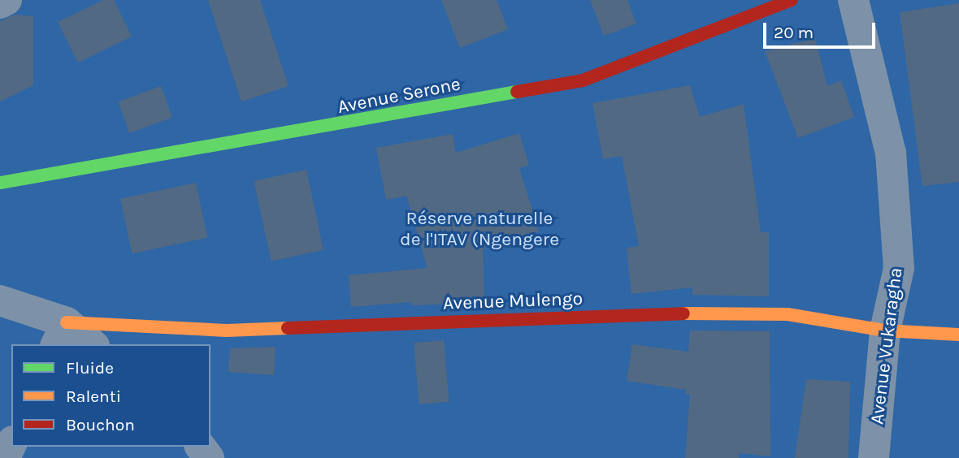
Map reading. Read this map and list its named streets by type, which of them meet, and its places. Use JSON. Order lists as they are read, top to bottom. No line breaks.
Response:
{"streets":{"street":["Avenue Serone","Avenue Mulengo","Avenue Vukaragha"]},"crossings":[["Avenue Mulengo","Avenue Vukaragha"]],"parks":["Réserve naturelle de l'ITAV (Ngengere"],"legend":["Fluide","Ralenti","Bouchon"],"scale_bar":"20 m"}
